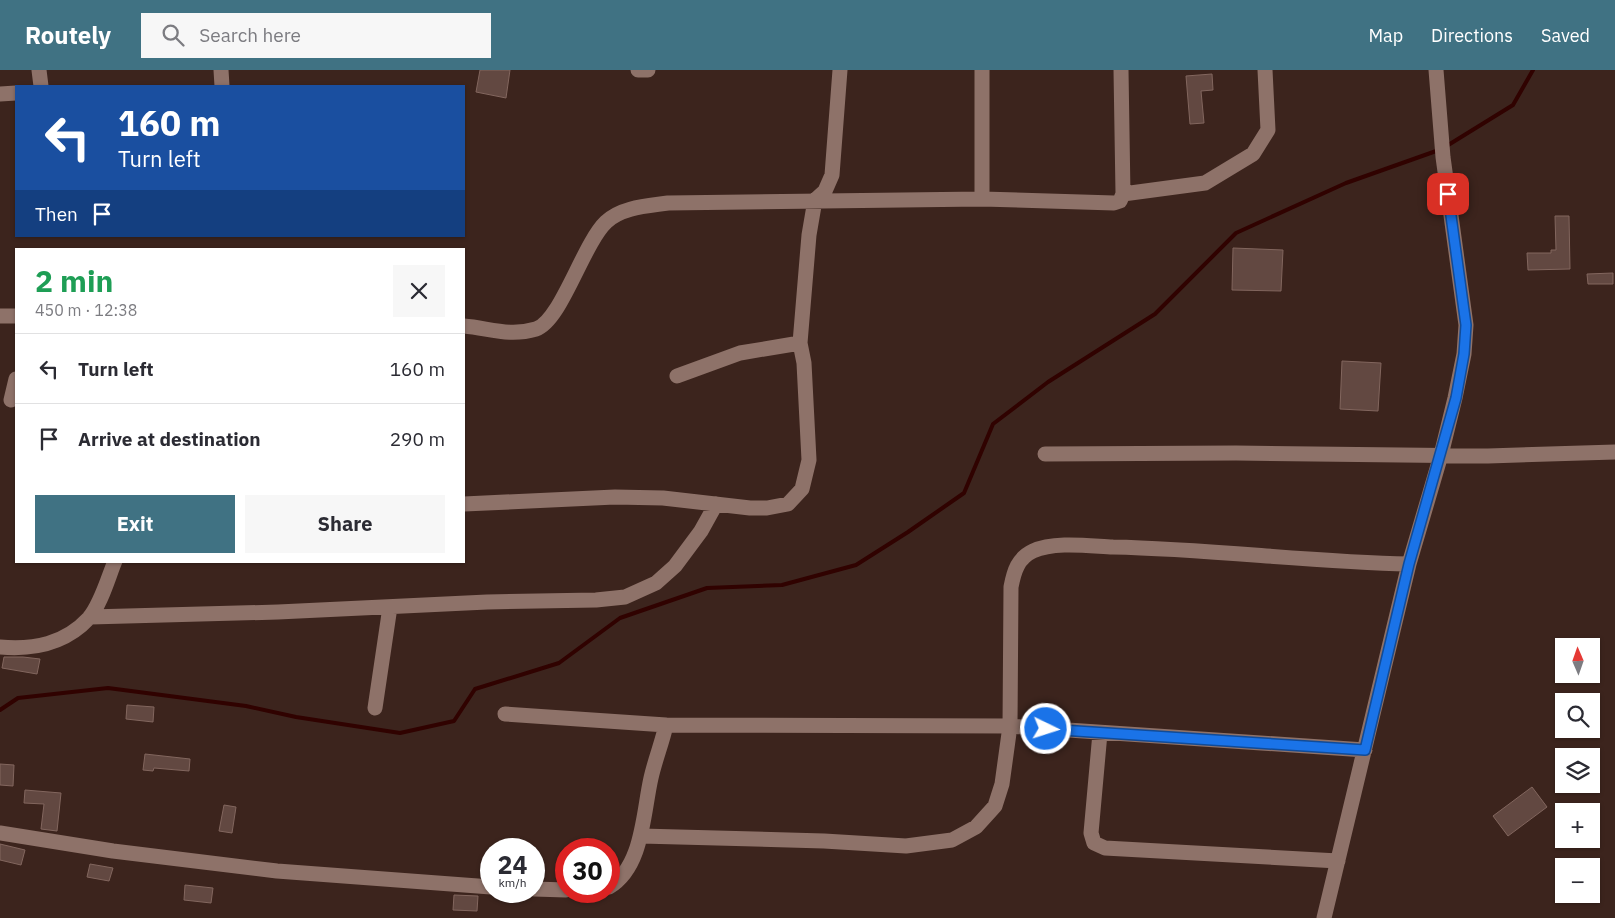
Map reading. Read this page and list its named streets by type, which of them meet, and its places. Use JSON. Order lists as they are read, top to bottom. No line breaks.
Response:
{"north":"top","page":{"header":"Routely","search":"Search here","nav":["Map","Directions","Saved"],"turn":["160 m","Turn left"],"then":"Then","heading":["2 min","450 m · 12:38"],"list":[{"name":"Turn left","value":"160 m"},{"name":"Arrive at destination","value":"290 m"}],"buttons":["Exit","Share"],"map_buttons":["+","−"],"speed":"24 km/h","limit":"30"}}
